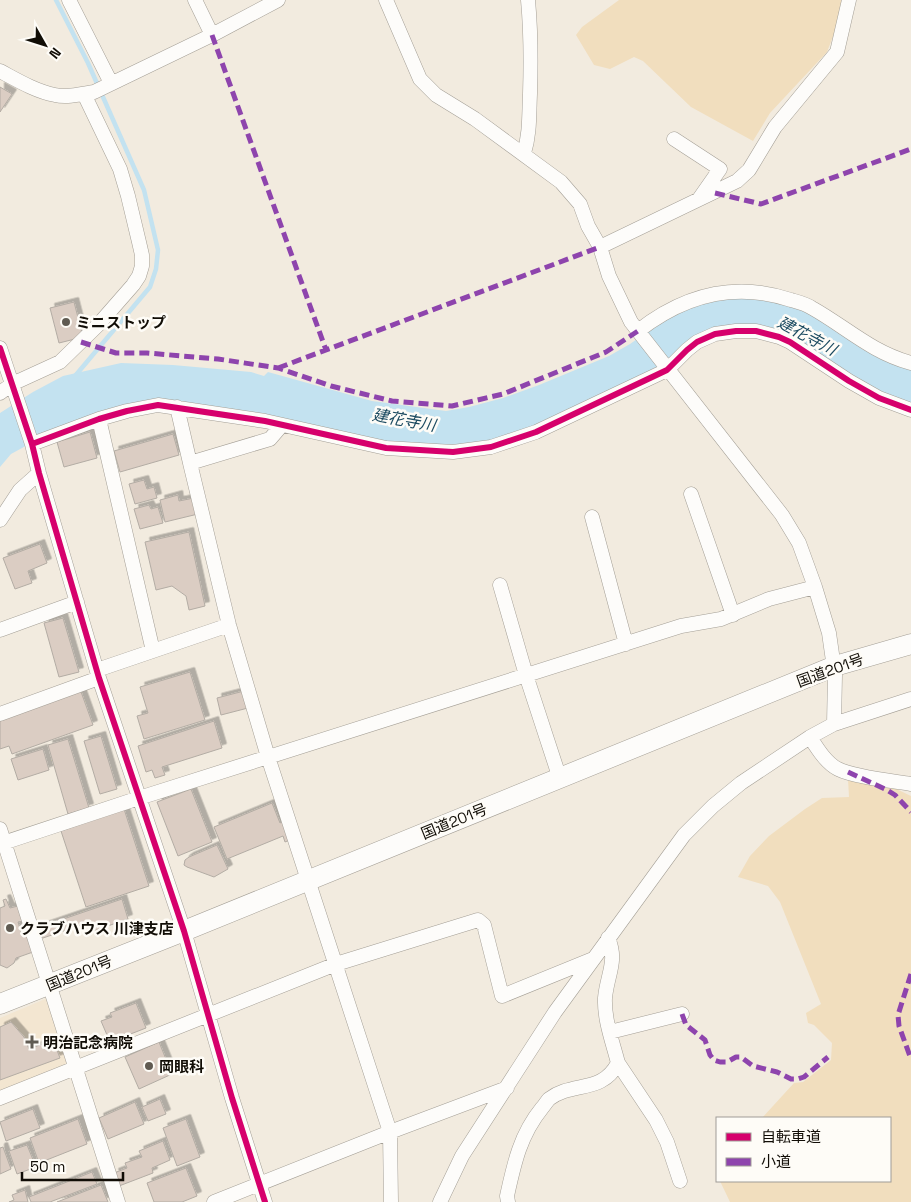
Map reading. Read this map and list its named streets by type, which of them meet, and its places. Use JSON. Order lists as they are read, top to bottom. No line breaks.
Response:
{"streets":{"highway":["国道201号"]},"water":["建花寺川"],"places":{"other":["ミニストップ","クラブハウス 川津支店","岡眼科"],"health":["明治記念病院"]},"legend":["自転車道","小道"],"scale_bar":"50 m","north":"bottom right"}
